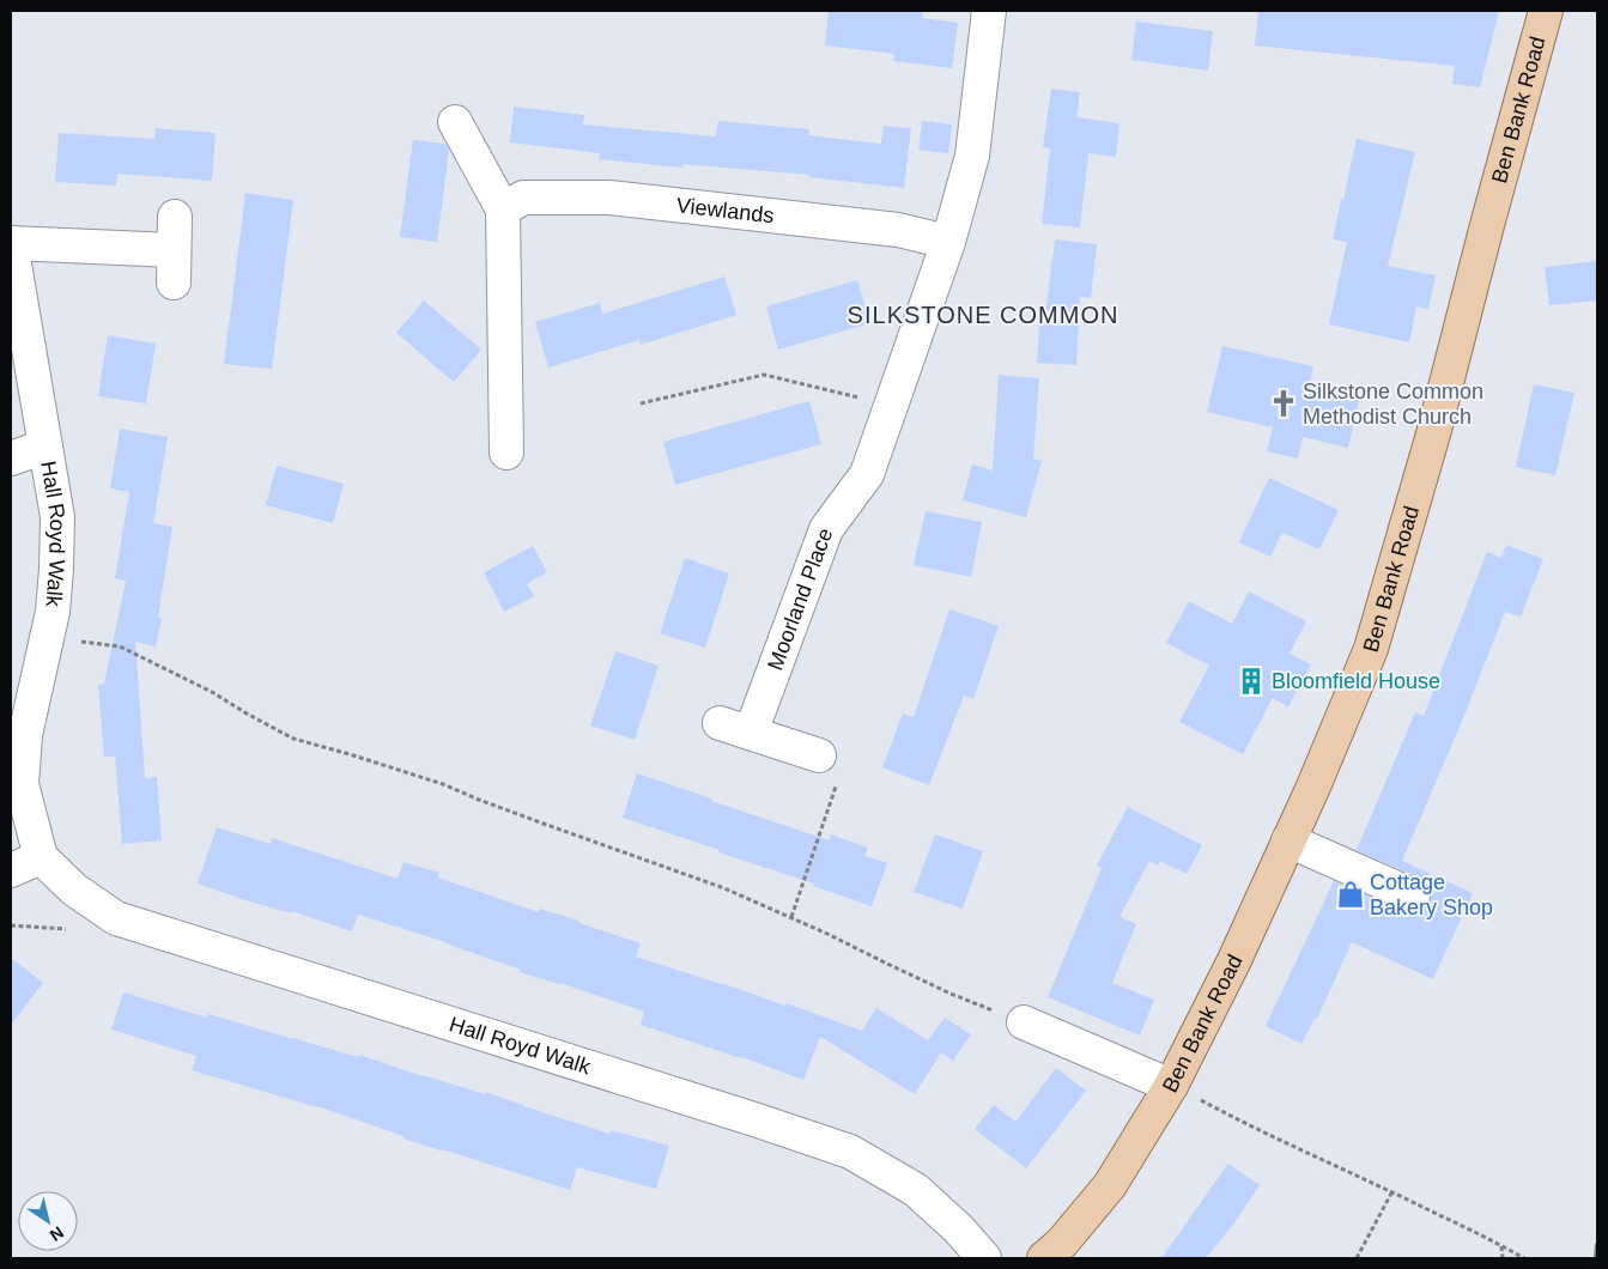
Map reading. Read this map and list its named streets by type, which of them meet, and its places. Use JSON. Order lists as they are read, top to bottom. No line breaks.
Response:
{"streets":{"main road":["Ben Bank Road"],"street":["Viewlands","Hall Royd Walk","Moorland Place"]},"districts":["SILKSTONE COMMON"],"places":{"church":["Silkstone Common Methodist Church"],"building":["Bloomfield House"],"shop":["Cottage Bakery Shop"]},"north":"bottom right"}
